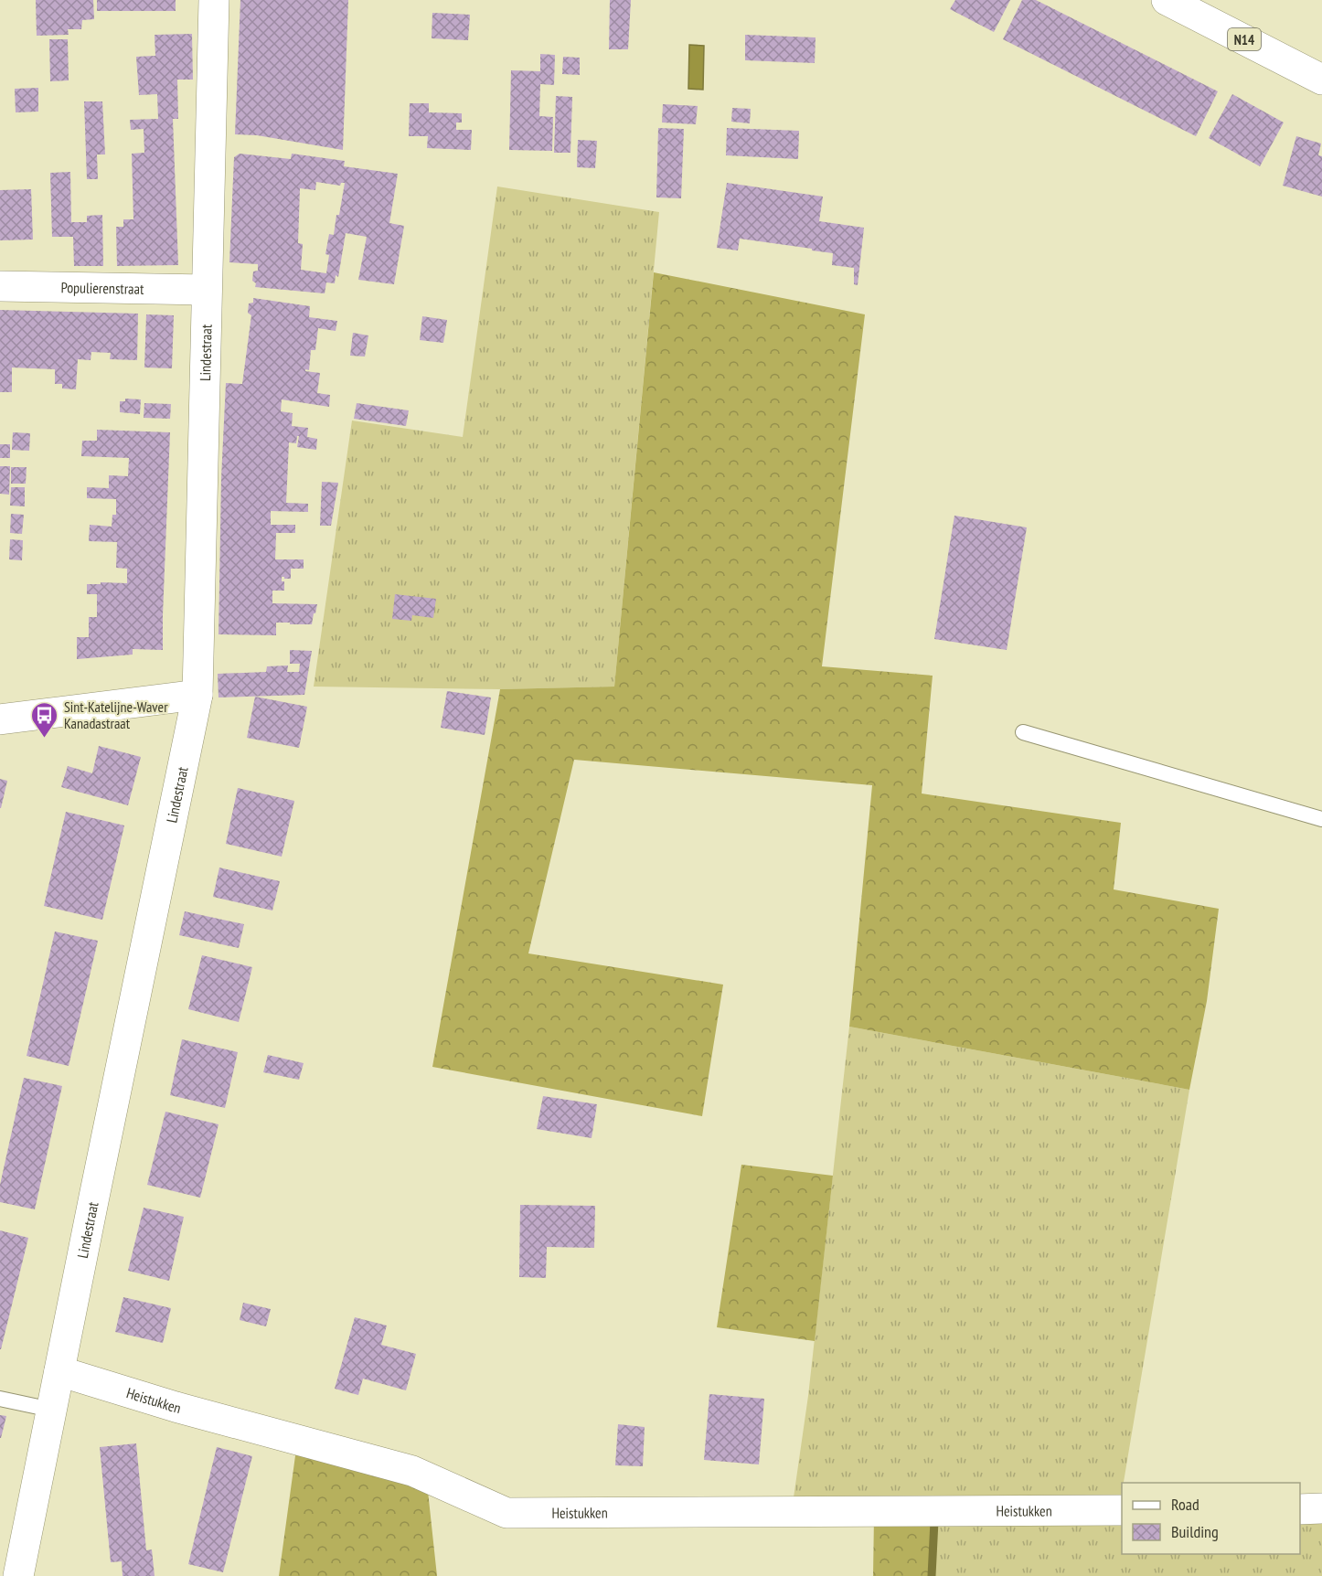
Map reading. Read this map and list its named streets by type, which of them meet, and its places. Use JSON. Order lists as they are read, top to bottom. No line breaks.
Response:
{"streets":{"street":["N14","Populierenstraat","Lindestraat","Heistukken"]},"crossings":[["Populierenstraat","Lindestraat"],["Lindestraat","Heistukken"]],"places":{"bus stop":["Sint-Katelijne-Waver Kanadastraat"]},"legend":["Road","Building"]}
